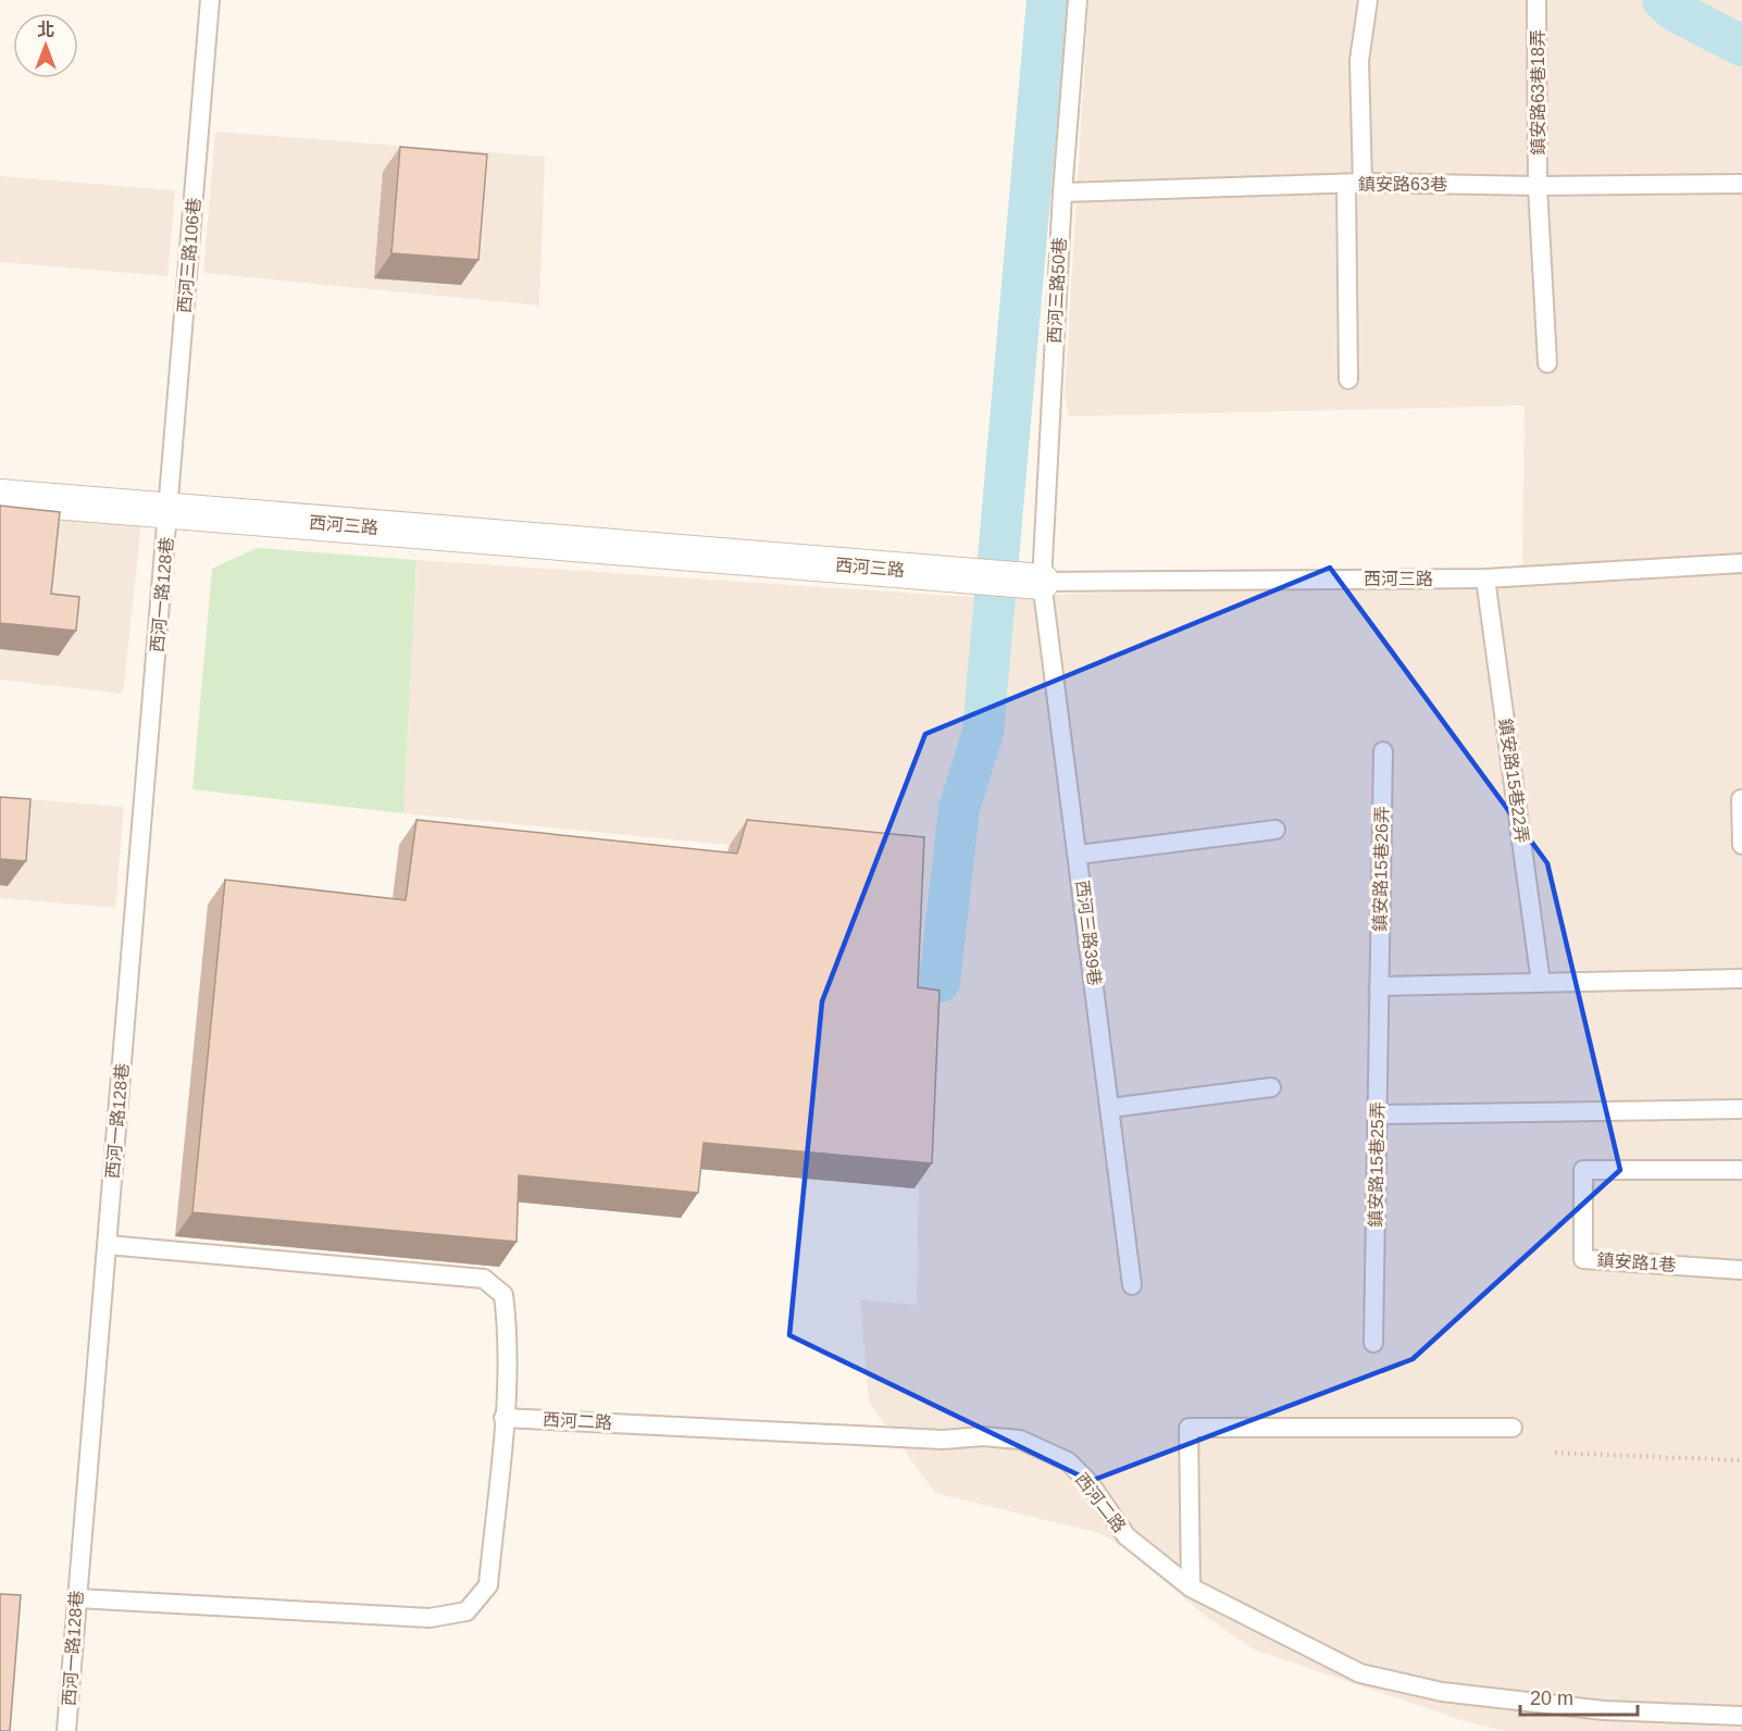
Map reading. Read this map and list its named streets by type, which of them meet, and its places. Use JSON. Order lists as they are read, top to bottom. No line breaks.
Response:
{"streets":{"street":["西河三路"],"lane":["鎮安路63巷18弄","鎮安路63巷","西河三路106巷","西河三路50巷","西河一路128巷","鎮安路15巷22弄","鎮安路15巷26弄","西河三路39巷","鎮安路15巷25弄","鎮安路1巷","西河二路"]},"crossings":[["鎮安路63巷18弄","鎮安路63巷"],["鎮安路63巷","西河三路50巷"],["西河三路106巷","西河三路"],["西河三路106巷","西河一路128巷"],["西河三路50巷","西河三路"],["西河三路50巷","西河三路39巷"],["西河三路","西河一路128巷"],["西河三路","鎮安路15巷22弄"],["西河三路","西河三路39巷"],["鎮安路15巷26弄","鎮安路15巷25弄"]],"scale_bar":"20 m","north":"top"}
